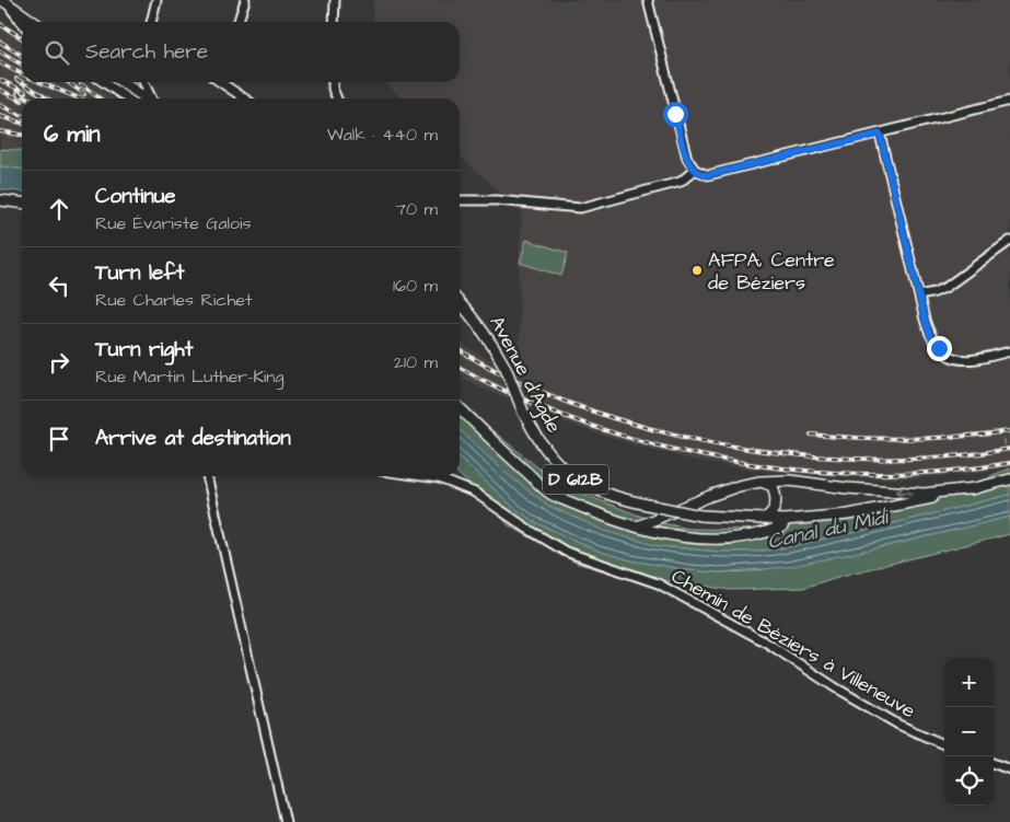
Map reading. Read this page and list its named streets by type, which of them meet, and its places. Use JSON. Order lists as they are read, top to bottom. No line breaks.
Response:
{"streets":{"main road":["Avenue d'Agde","D 612B"],"street":["Chemin de Béziers à Villeneuve"]},"crossings":[["Avenue d'Agde","D 612B"]],"water":["Canal du Midi"],"places":["AFPA, Centre de Béziers"],"page":{"search":"Search here","heading":["6 min","Walk · 440 m"],"list":[["Continue","Rue Évariste Galois","70 m"],["Turn left","Rue Charles Richet","160 m"],["Turn right","Rue Martin Luther-King","210 m"],"Arrive at destination"],"map_buttons":["+","−"]}}
